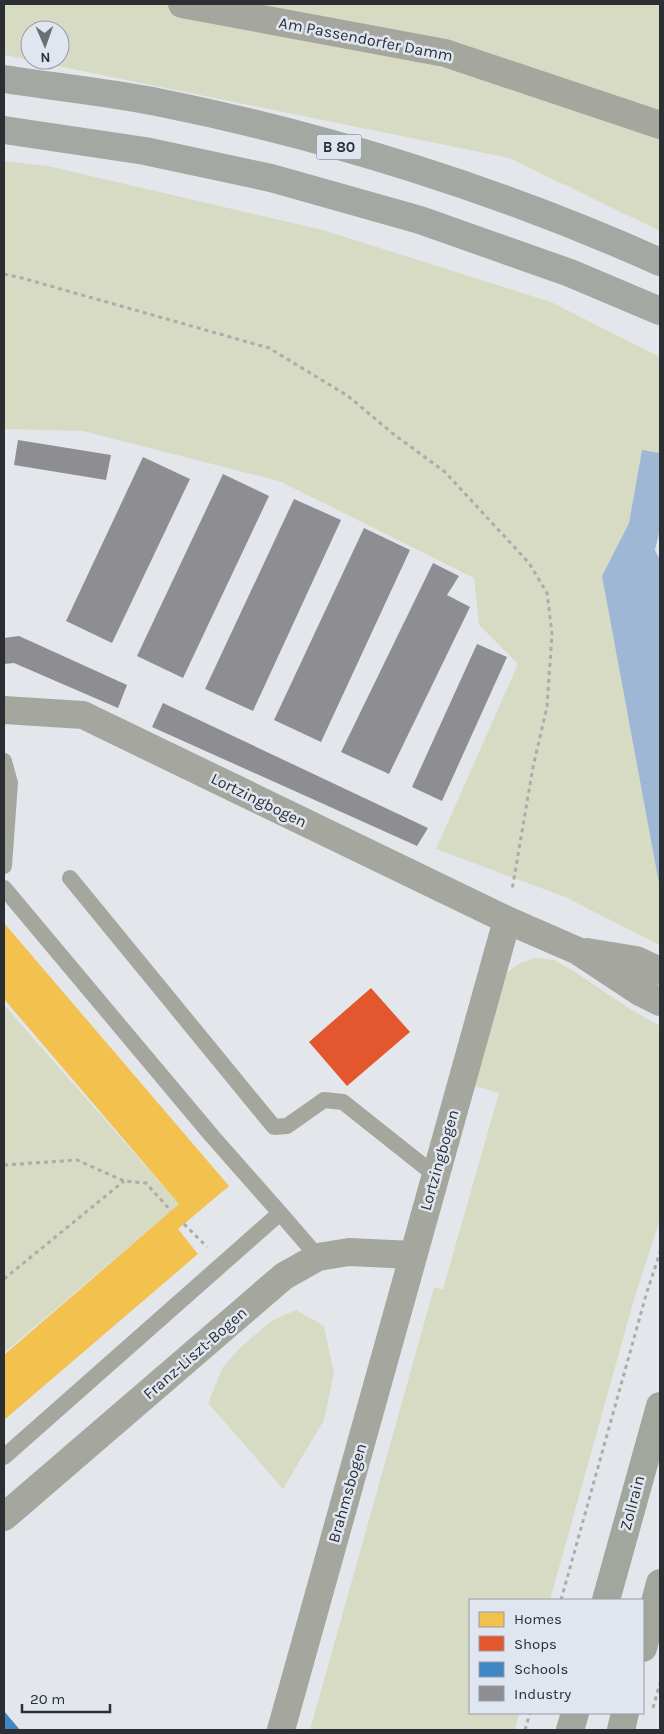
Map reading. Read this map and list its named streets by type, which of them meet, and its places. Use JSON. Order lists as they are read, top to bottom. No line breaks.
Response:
{"streets":{"highway":["B 80"],"main road":["Zollrain"],"street":["Am Passendorfer Damm","Lortzingbogen","Franz-Liszt-Bogen","Brahmsbogen"]},"crossings":[["Lortzingbogen","Franz-Liszt-Bogen"],["Lortzingbogen","Brahmsbogen"],["Franz-Liszt-Bogen","Brahmsbogen"]],"legend":["Homes","Shops","Schools","Industry"],"scale_bar":"20 m","north":"bottom"}
